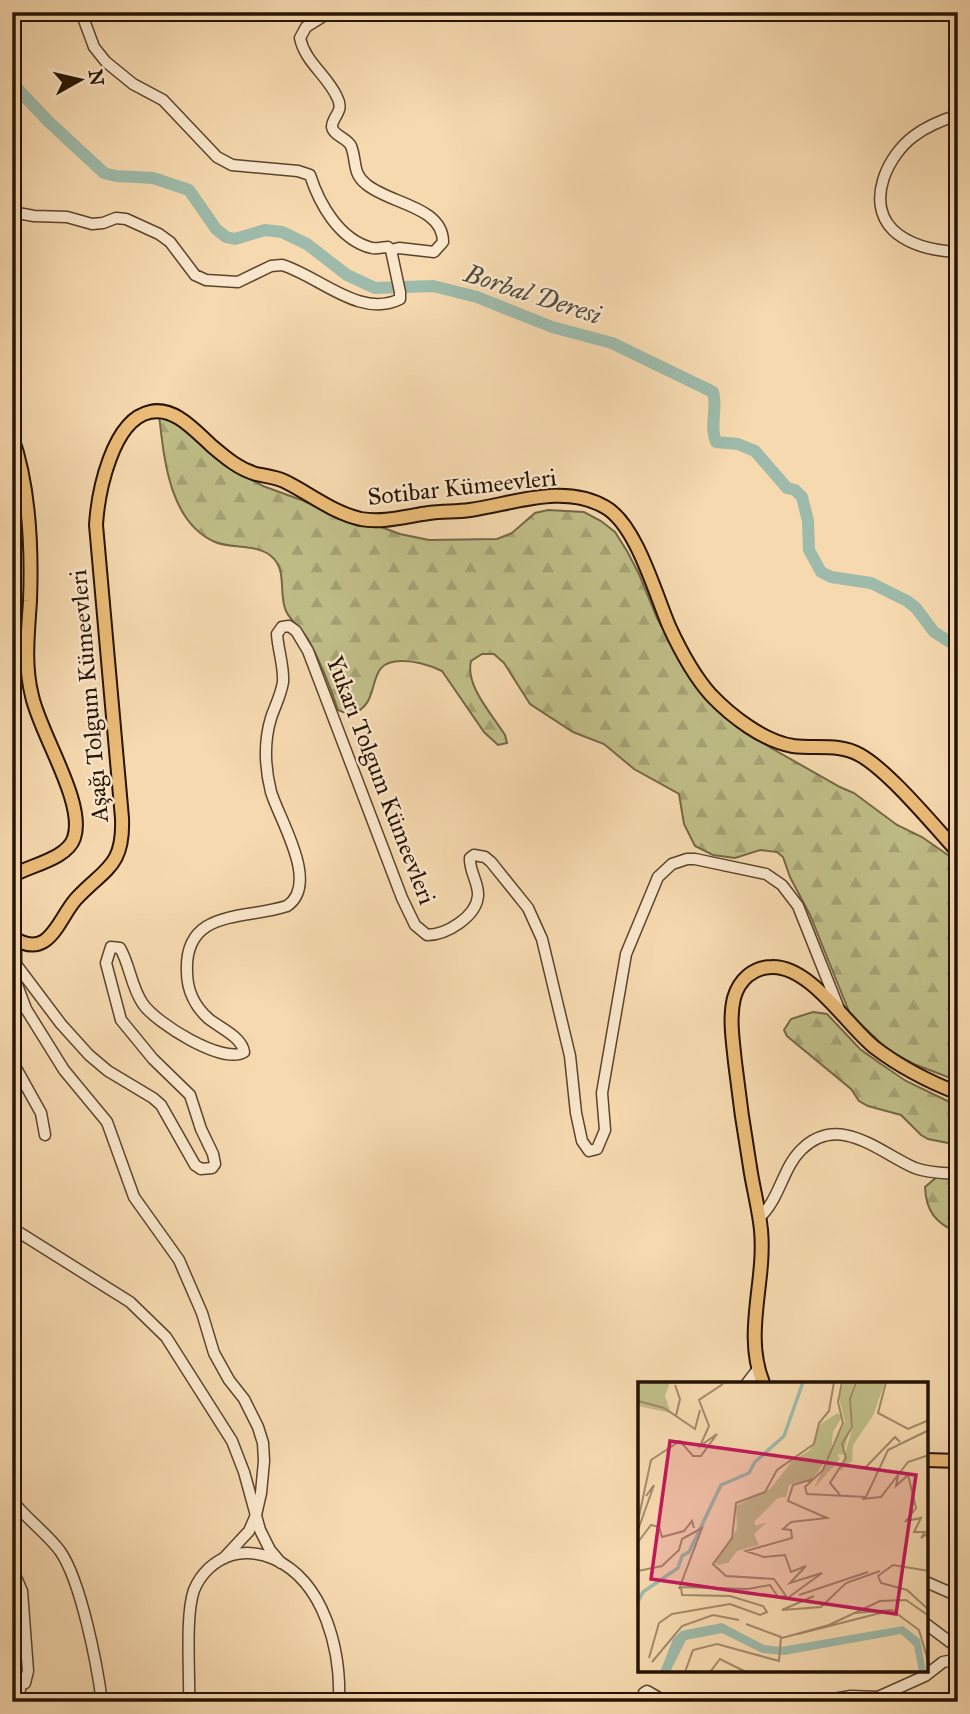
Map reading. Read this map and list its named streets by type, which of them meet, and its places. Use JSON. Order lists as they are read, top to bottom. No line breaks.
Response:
{"streets":{"main road":["Sotibar Kümeevleri","Aşağı Tolgum Kümeevleri"],"street":["Yukarı Tolgum Kümeevleri"]},"crossings":[["Sotibar Kümeevleri","Aşağı Tolgum Kümeevleri"],["Aşağı Tolgum Kümeevleri","Yukarı Tolgum Kümeevleri"]],"water":["Borbal Deresi"],"north":"right"}
